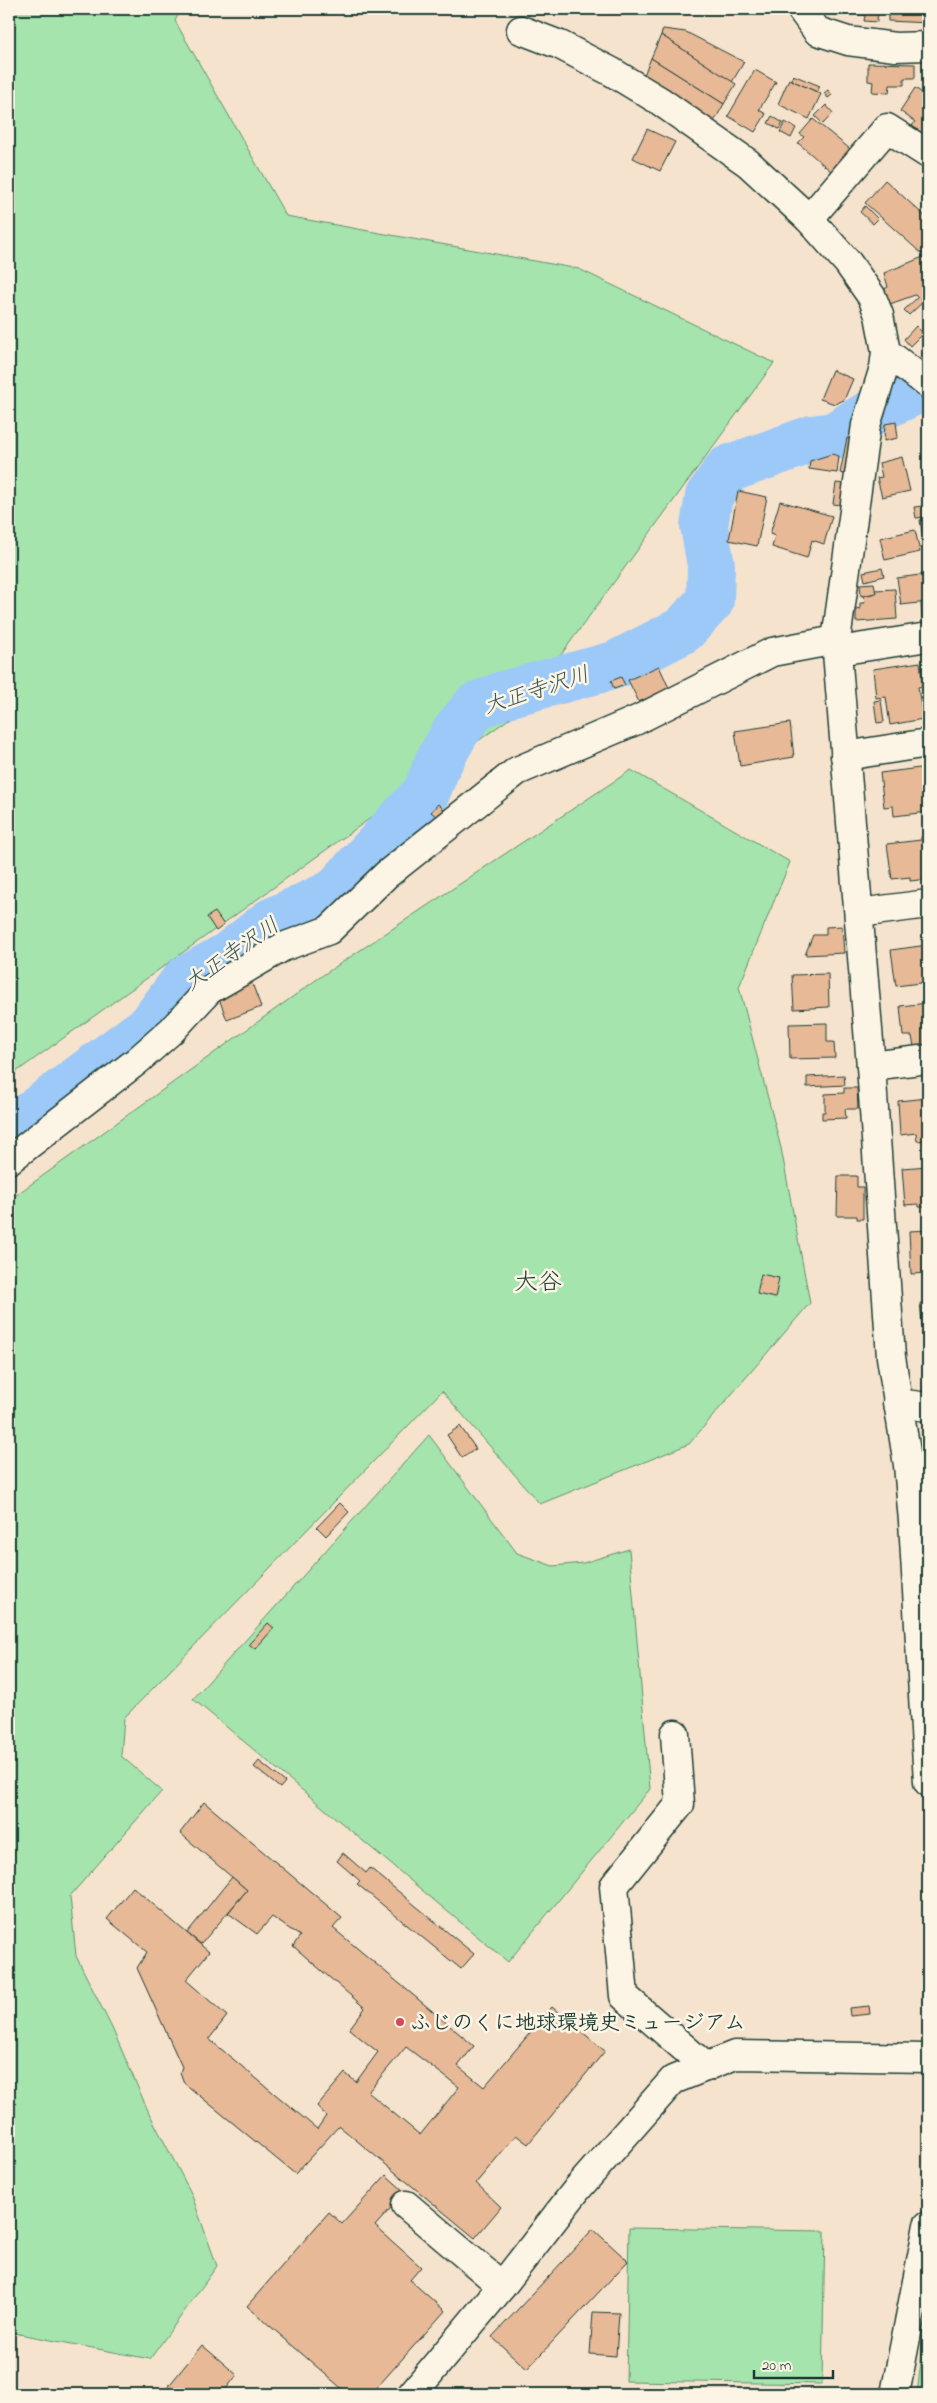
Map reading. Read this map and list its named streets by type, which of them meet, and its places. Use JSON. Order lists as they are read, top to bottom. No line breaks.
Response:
{"districts":["大谷"],"water":["大正寺沢川"],"places":["ふじのくに地球環境史ミュージアム"],"scale_bar":"20 m"}
